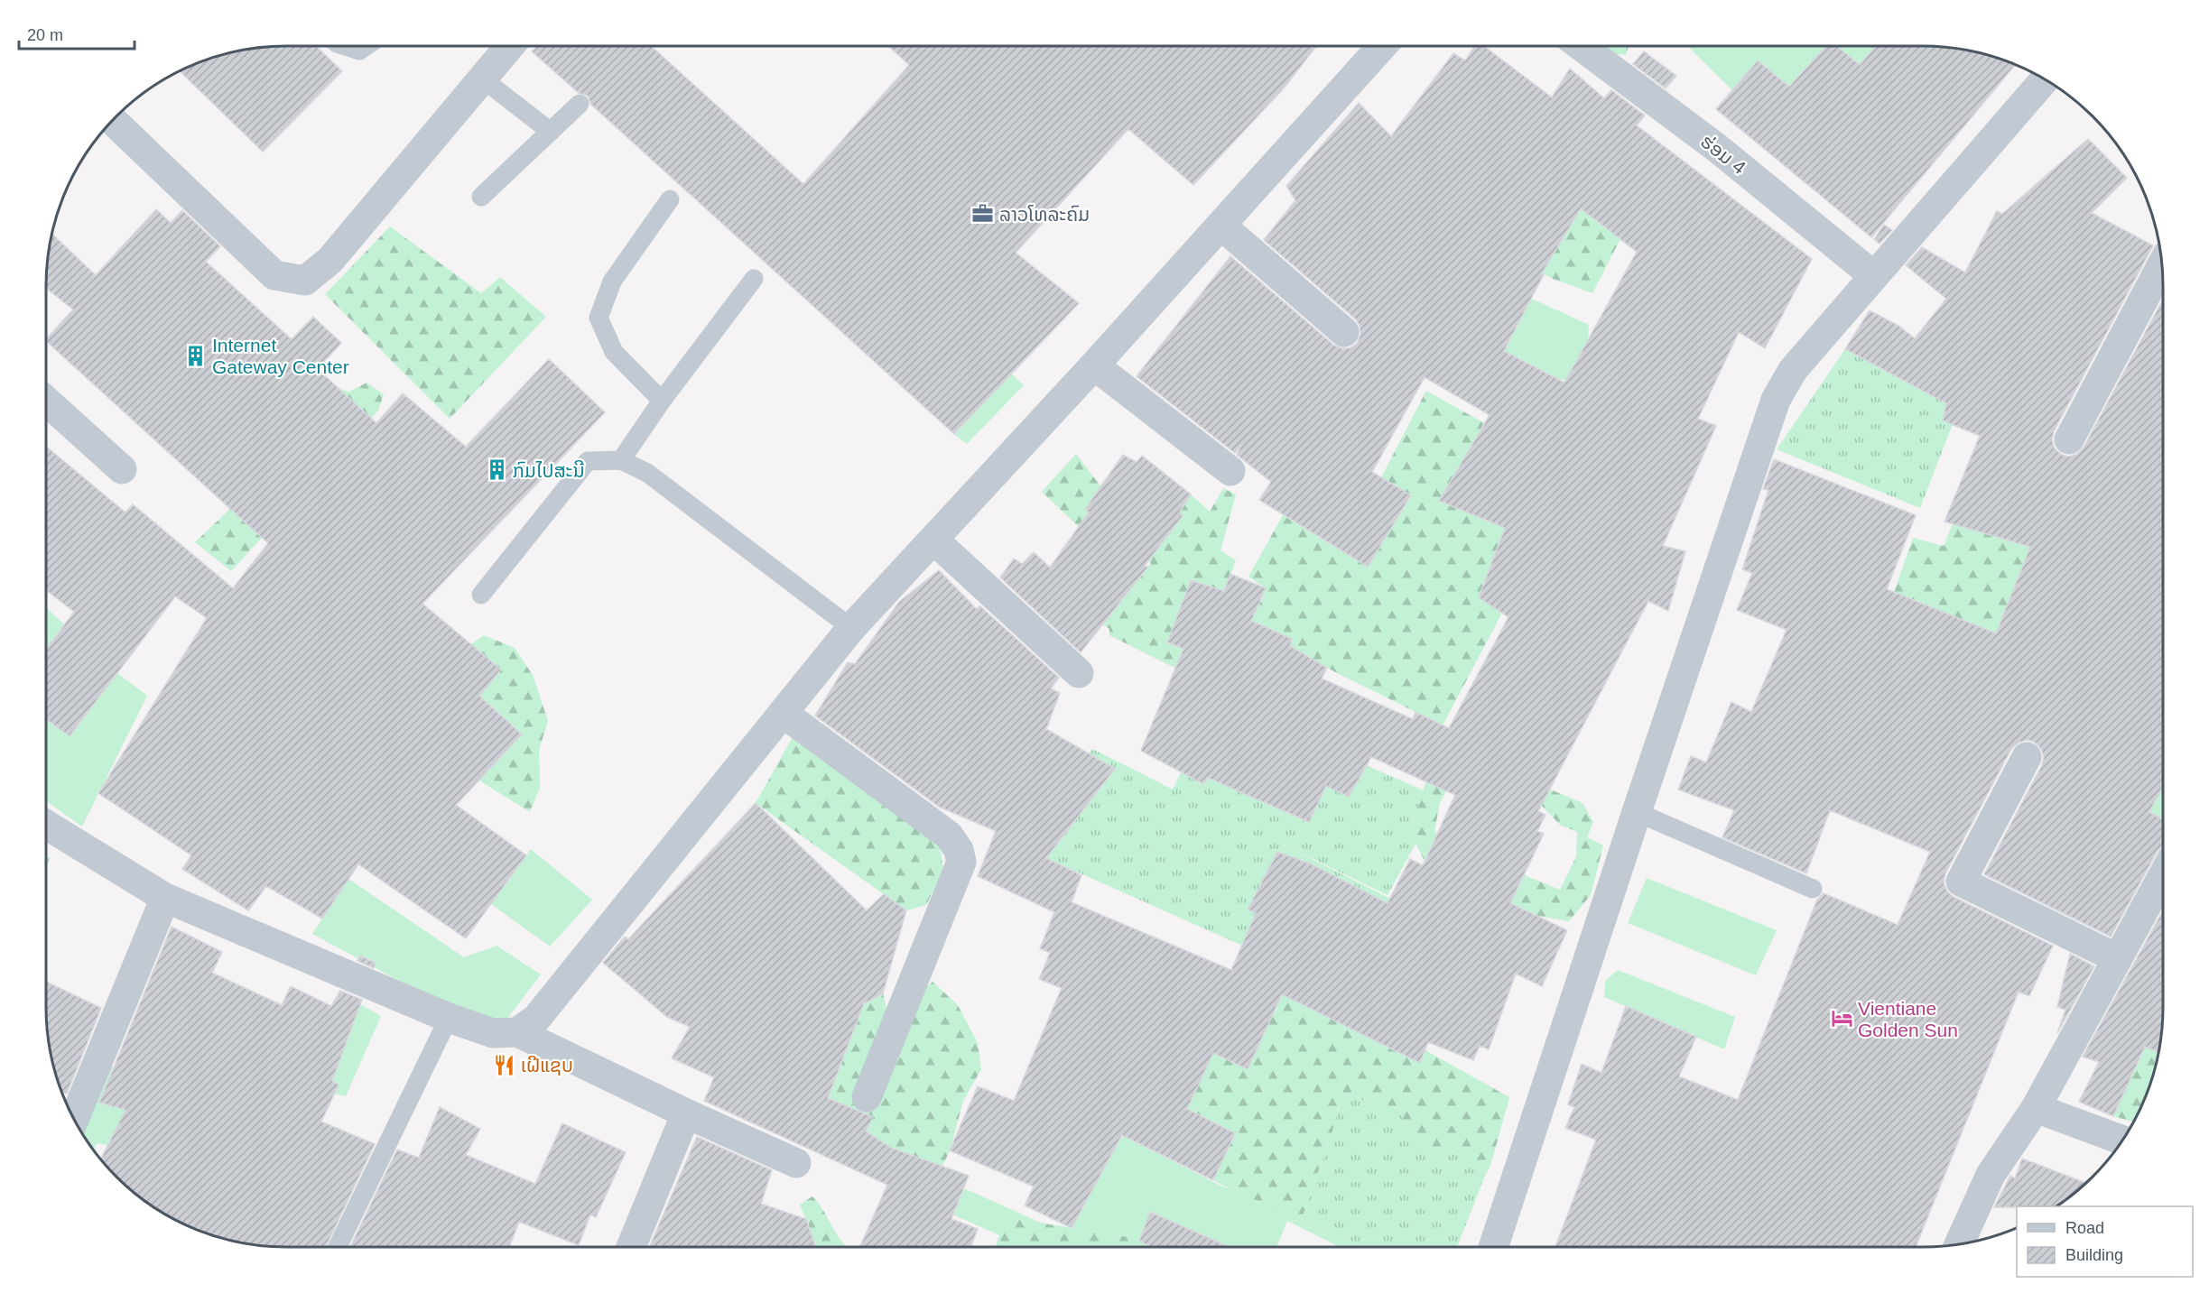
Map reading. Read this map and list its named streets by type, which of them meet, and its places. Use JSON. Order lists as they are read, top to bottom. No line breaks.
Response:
{"streets":{"street":["ຮ່ອມ 4"]},"places":{"office":["ລາວໂທລະຄົມ"],"building":["Internet Gateway Center","ກົມໄປສະນີ"],"hotel":["Vientiane Golden Sun"],"restaurant":["ເຝີແຊບ"]},"legend":["Road","Building"],"scale_bar":"20 m"}
